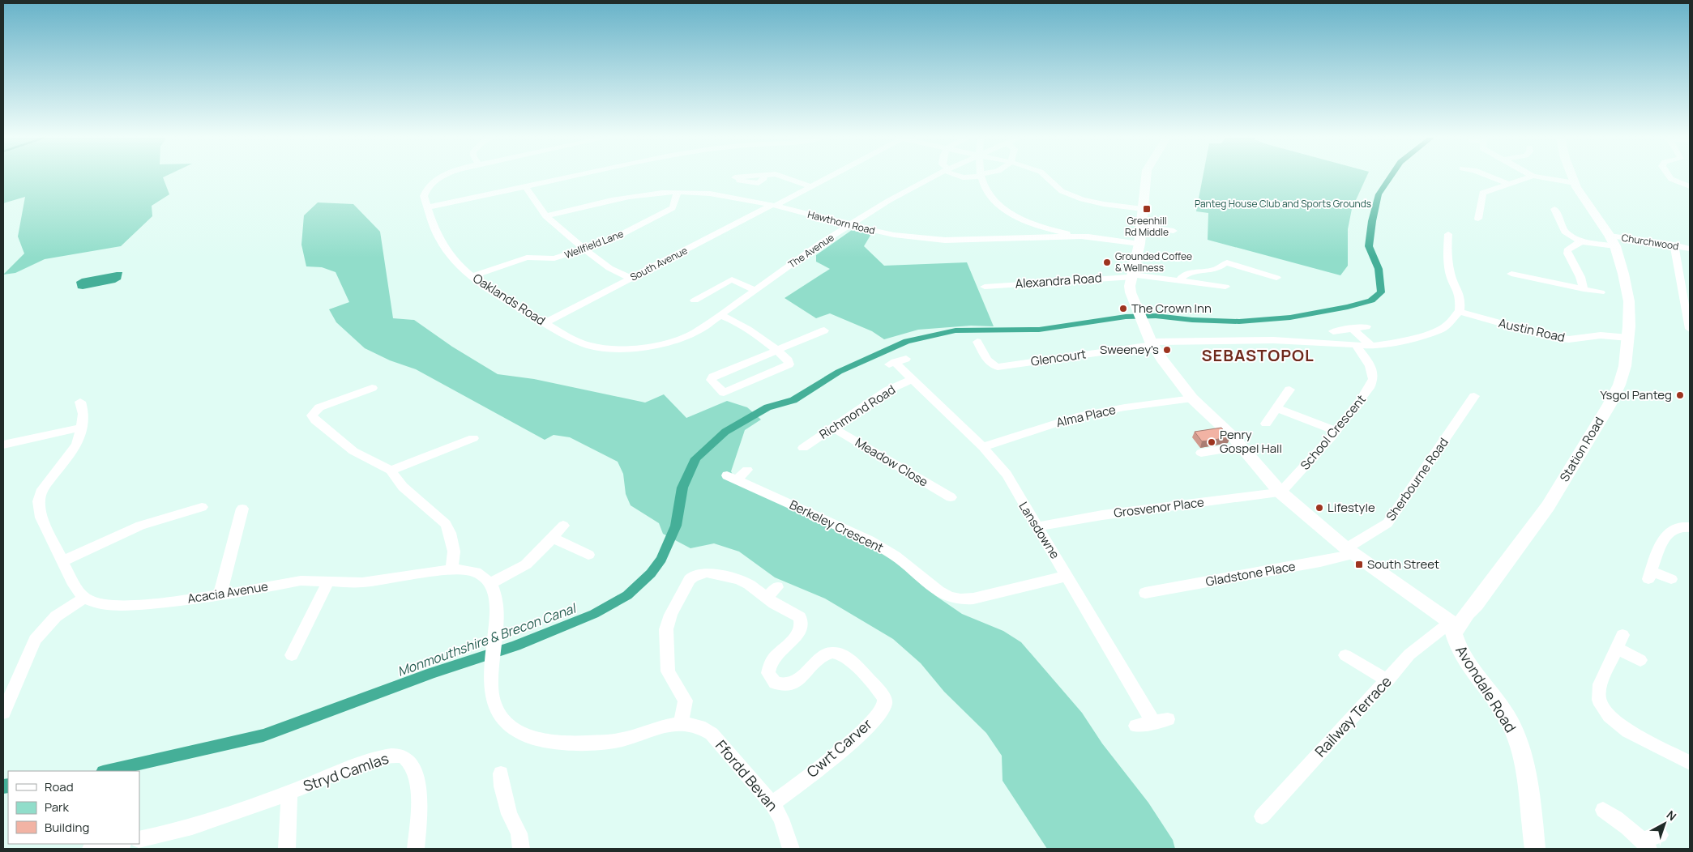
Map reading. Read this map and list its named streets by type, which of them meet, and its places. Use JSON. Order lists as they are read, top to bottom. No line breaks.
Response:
{"streets":{"street":["Hawthorn Road","Churchwood","Wellfield Lane","The Avenue","South Avenue","Alexandra Road","Oaklands Road","Austin Road","Glencourt","Richmond Road","Alma Place","School Crescent","Station Road","Meadow Close","Sherbourne Road","Grosvenor Place","Berkeley Crescent","Lansdowne","Gladstone Place","Acacia Avenue","Avondale Road","Railway Terrace","Cwrt Carver","Stryd Camlas","Ffordd Bevan"]},"crossings":[["Hawthorn Road","Wellfield Lane"],["Hawthorn Road","The Avenue"],["Hawthorn Road","South Avenue"],["Churchwood","Station Road"],["Wellfield Lane","Oaklands Road"],["The Avenue","Oaklands Road"],["South Avenue","Oaklands Road"],["Austin Road","Station Road"],["Richmond Road","Meadow Close"],["Richmond Road","Lansdowne"],["Alma Place","Lansdowne"],["School Crescent","Grosvenor Place"],["Station Road","Avondale Road"],["Station Road","Railway Terrace"],["Sherbourne Road","Gladstone Place"],["Grosvenor Place","Lansdowne"],["Berkeley Crescent","Lansdowne"],["Avondale Road","Railway Terrace"],["Cwrt Carver","Ffordd Bevan"]],"districts":["SEBASTOPOL"],"water":["Monmouthshire & Brecon Canal"],"parks":["Panteg House Club and Sports Grounds"],"places":{"transit":["Greenhill Rd Middle","South Street"],"other":["Grounded Coffee & Wellness","The Crown Inn","Sweeney's","Ysgol Panteg","Penry Gospel Hall","Lifestyle"]},"legend":["Road","Park","Building"],"north":"top right"}
